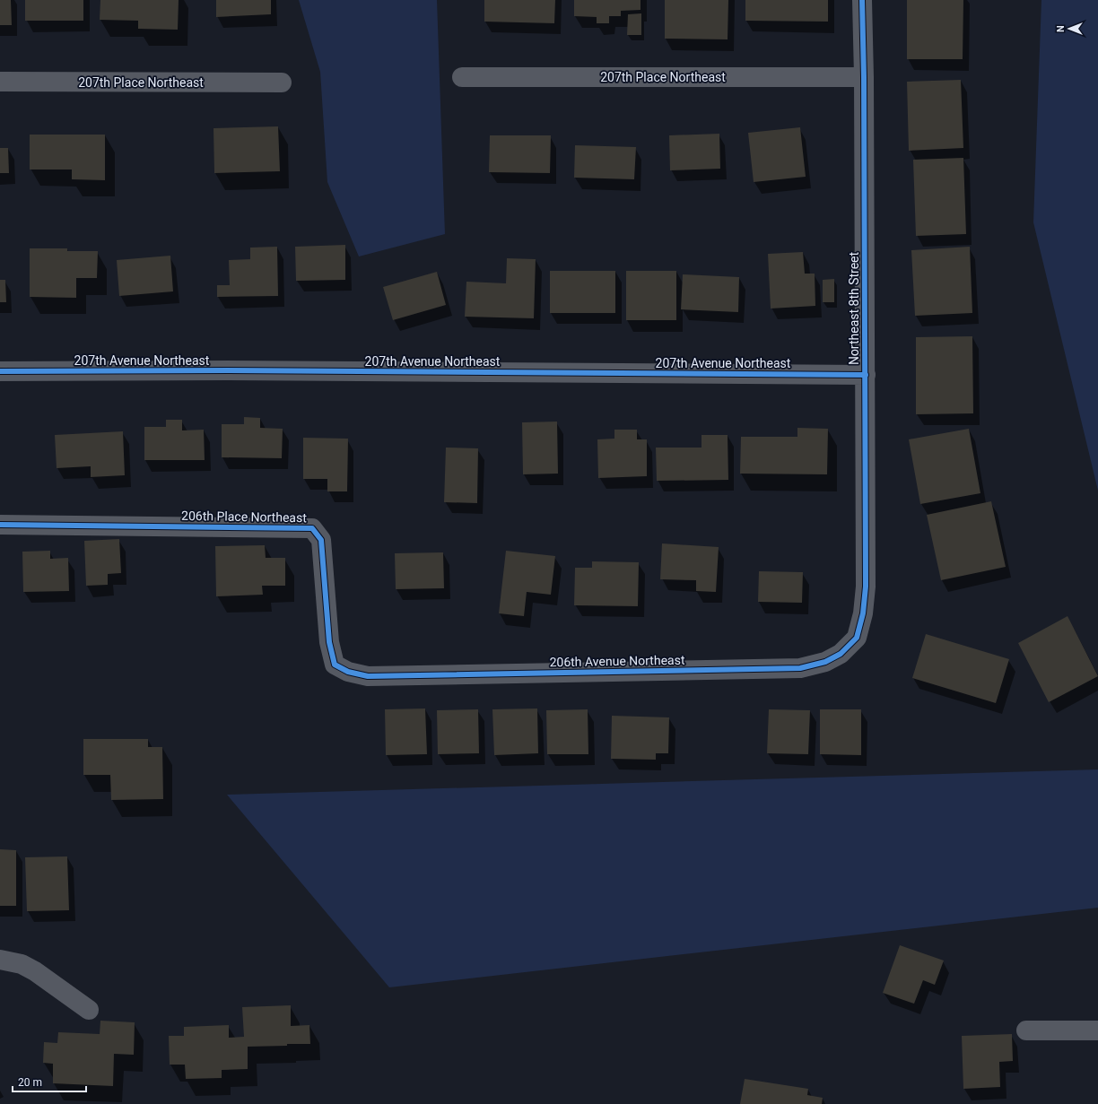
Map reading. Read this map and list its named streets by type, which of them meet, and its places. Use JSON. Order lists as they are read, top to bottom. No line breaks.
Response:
{"streets":{"street":["207th Place Northeast","Northeast 8th Street","207th Avenue Northeast","206th Place Northeast","206th Avenue Northeast"]},"crossings":[["207th Place Northeast","Northeast 8th Street"],["Northeast 8th Street","207th Avenue Northeast"],["Northeast 8th Street","206th Avenue Northeast"],["206th Place Northeast","206th Avenue Northeast"]],"scale_bar":"20 m","north":"left"}
